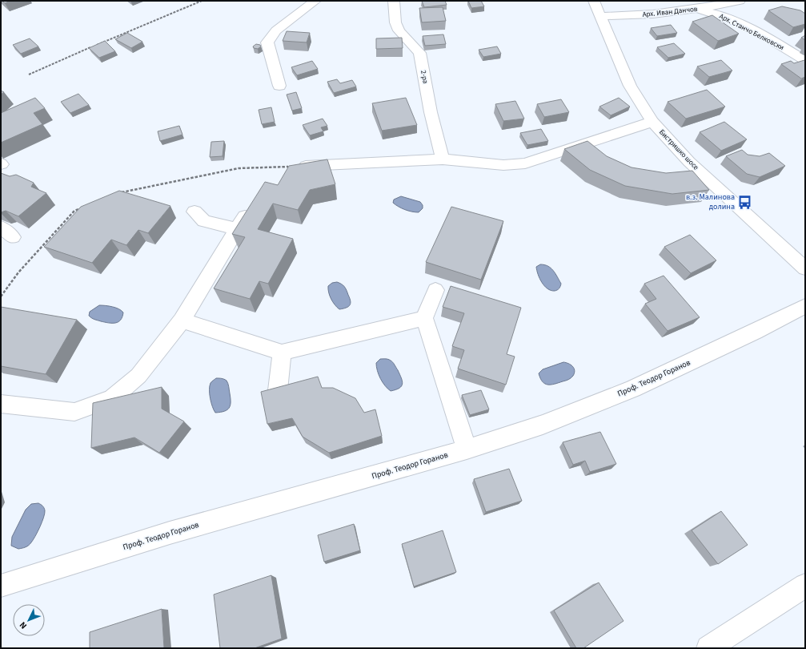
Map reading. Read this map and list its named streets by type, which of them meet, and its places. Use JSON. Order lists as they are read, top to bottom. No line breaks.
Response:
{"streets":{"street":["Арх. Иван Данчов","Арх. Станчо Белковски","2-ра","Бистришко шосе","Проф. Теодор Горанов"]},"crossings":[["Арх. Иван Данчов","Арх. Станчо Белковски"],["Арх. Иван Данчов","Бистришко шосе"]],"places":{"bus stop":["в.з. Малинова долина"]},"north":"bottom left"}
